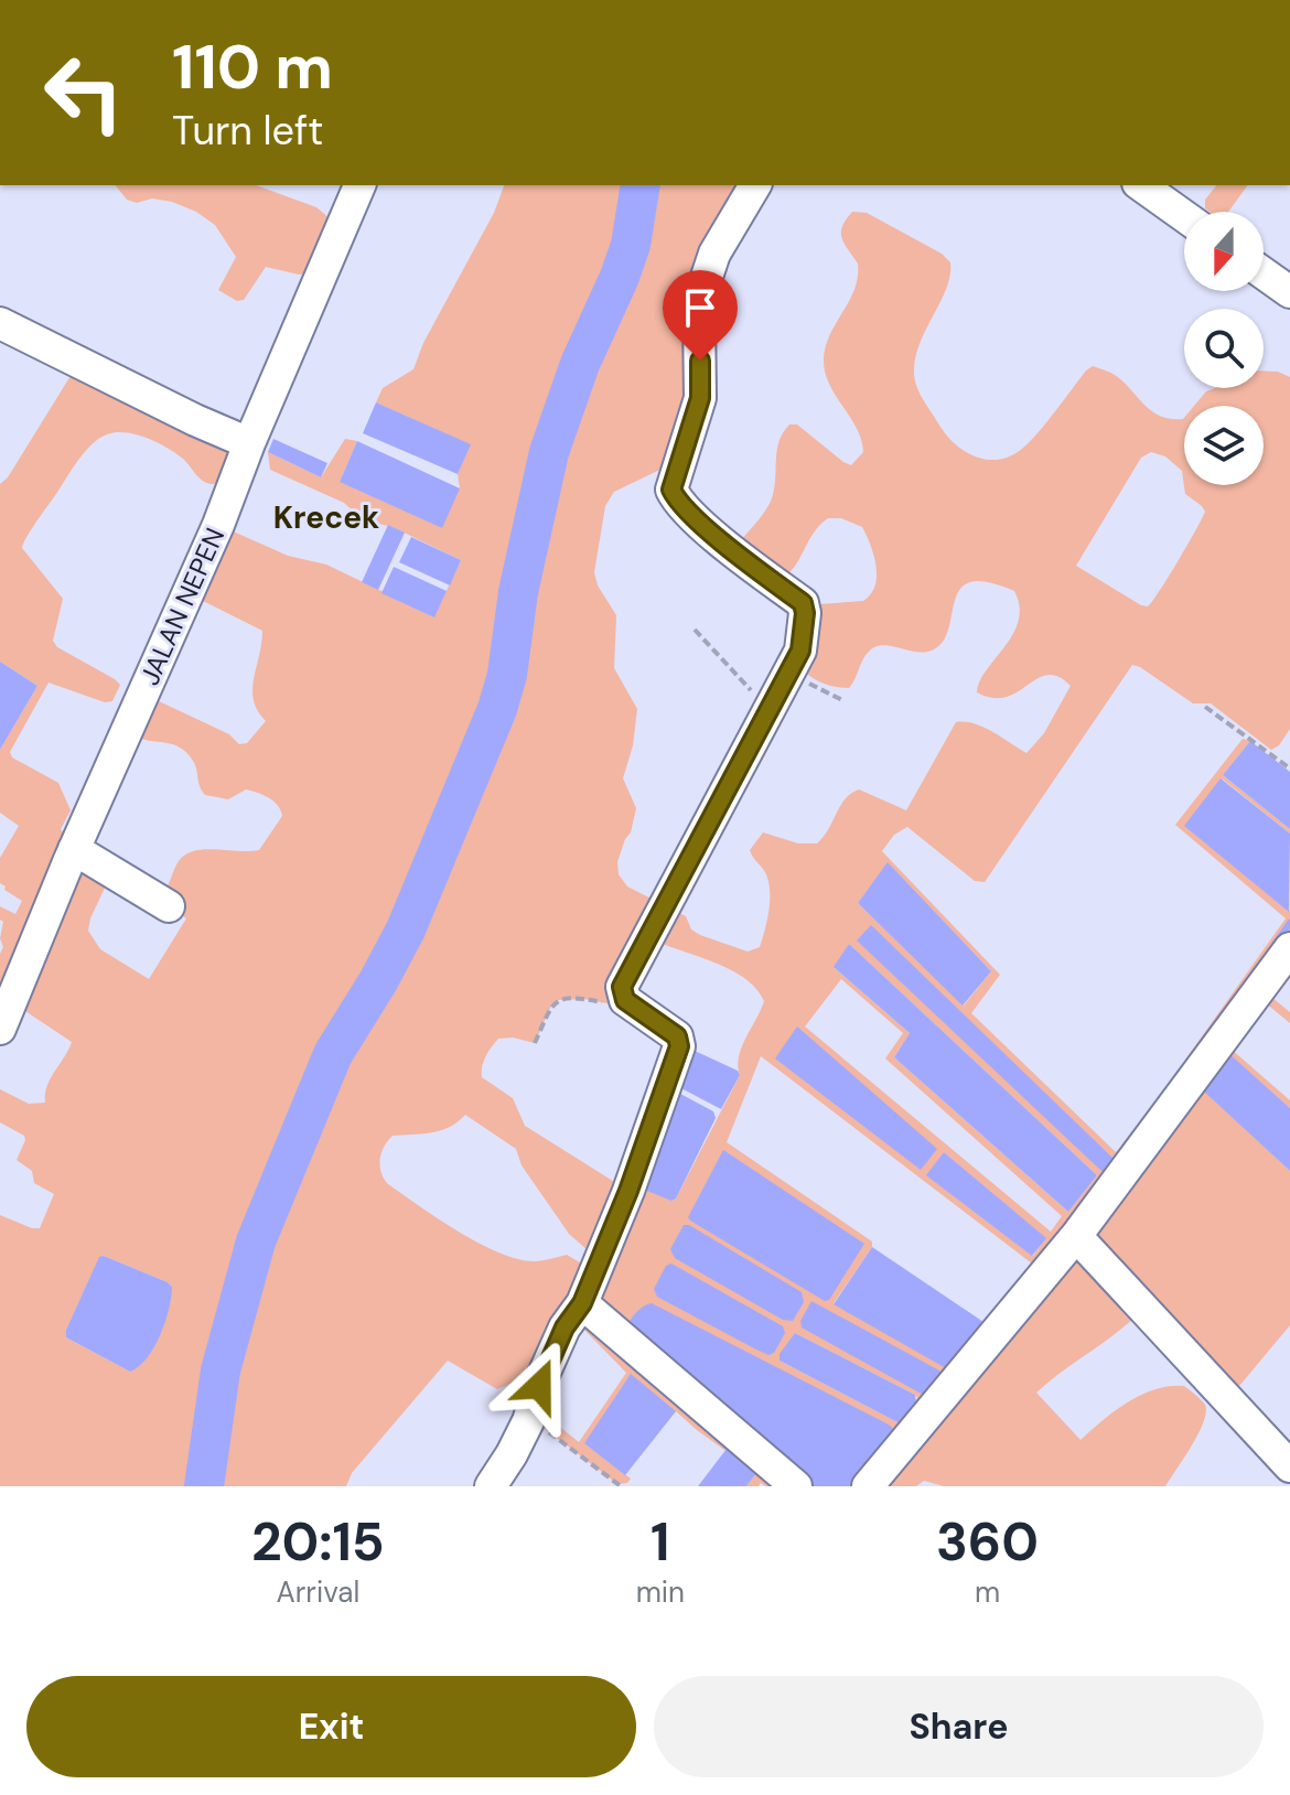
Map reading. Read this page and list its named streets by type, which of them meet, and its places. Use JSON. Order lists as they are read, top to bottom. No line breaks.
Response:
{"streets":{"street":["JALAN NEPEN"]},"districts":["Krecek"],"north":"bottom","page":{"turn":["110 m","Turn left"],"eta":["20:15","Arrival","1","min","360","m"],"buttons":["Exit","Share"]}}
